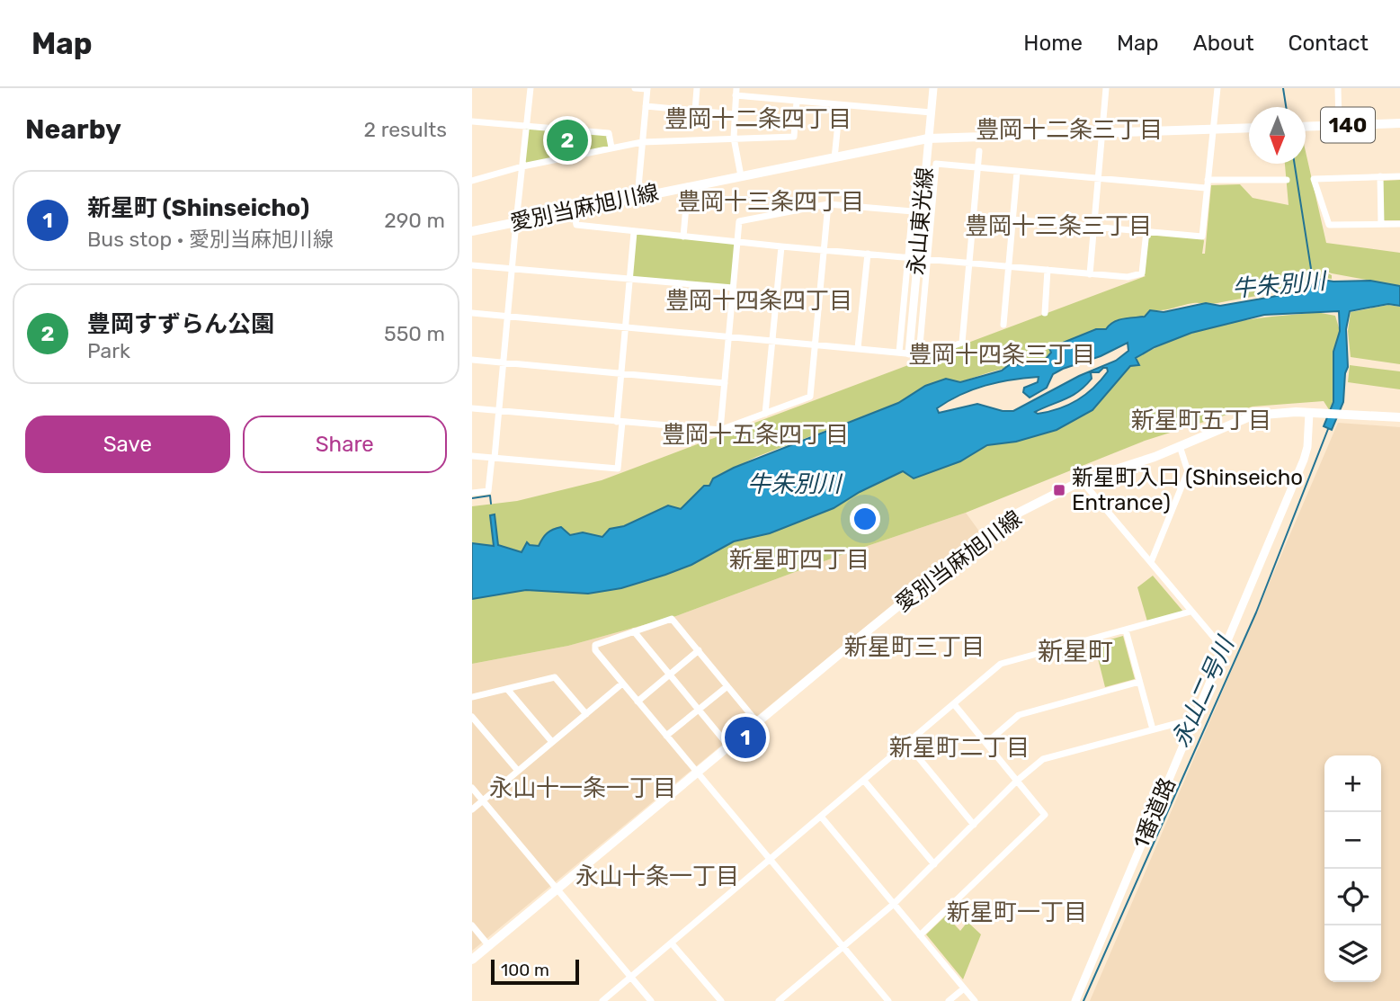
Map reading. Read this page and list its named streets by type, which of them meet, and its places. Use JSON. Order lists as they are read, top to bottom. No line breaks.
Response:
{"streets":{"main road":["140","愛別当麻旭川線"],"street":["永山東光線","1番道路"]},"crossings":[["愛別当麻旭川線","永山東光線"],["愛別当麻旭川線","1番道路"]],"districts":["豊岡十二条四丁目","豊岡十二条三丁目","豊岡十三条四丁目","豊岡十三条三丁目","豊岡十四条四丁目","豊岡十四条三丁目","新星町五丁目","豊岡十五条四丁目","新星町四丁目","新星町三丁目","新星町","新星町二丁目","永山十一条一丁目","永山十条一丁目","新星町一丁目"],"water":["牛朱別川","永山二号川"],"places":{"transit":["新星町入口 (Shinseicho Entrance)"]},"scale_bar":"100 m","north":"bottom","page":{"header":"Map","nav":["Home","Map","About","Contact"],"heading":["Nearby","2 results"],"pins":["2","1"],"list":[{"mark":"1","name":"新星町 (Shinseicho)","note":"Bus stop · 愛別当麻旭川線","value":"290 m"},{"mark":"2","name":"豊岡すずらん公園","note":"Park","value":"550 m"}],"buttons":["Save","Share"],"map_buttons":["+","−"],"scale":"100 m"}}
